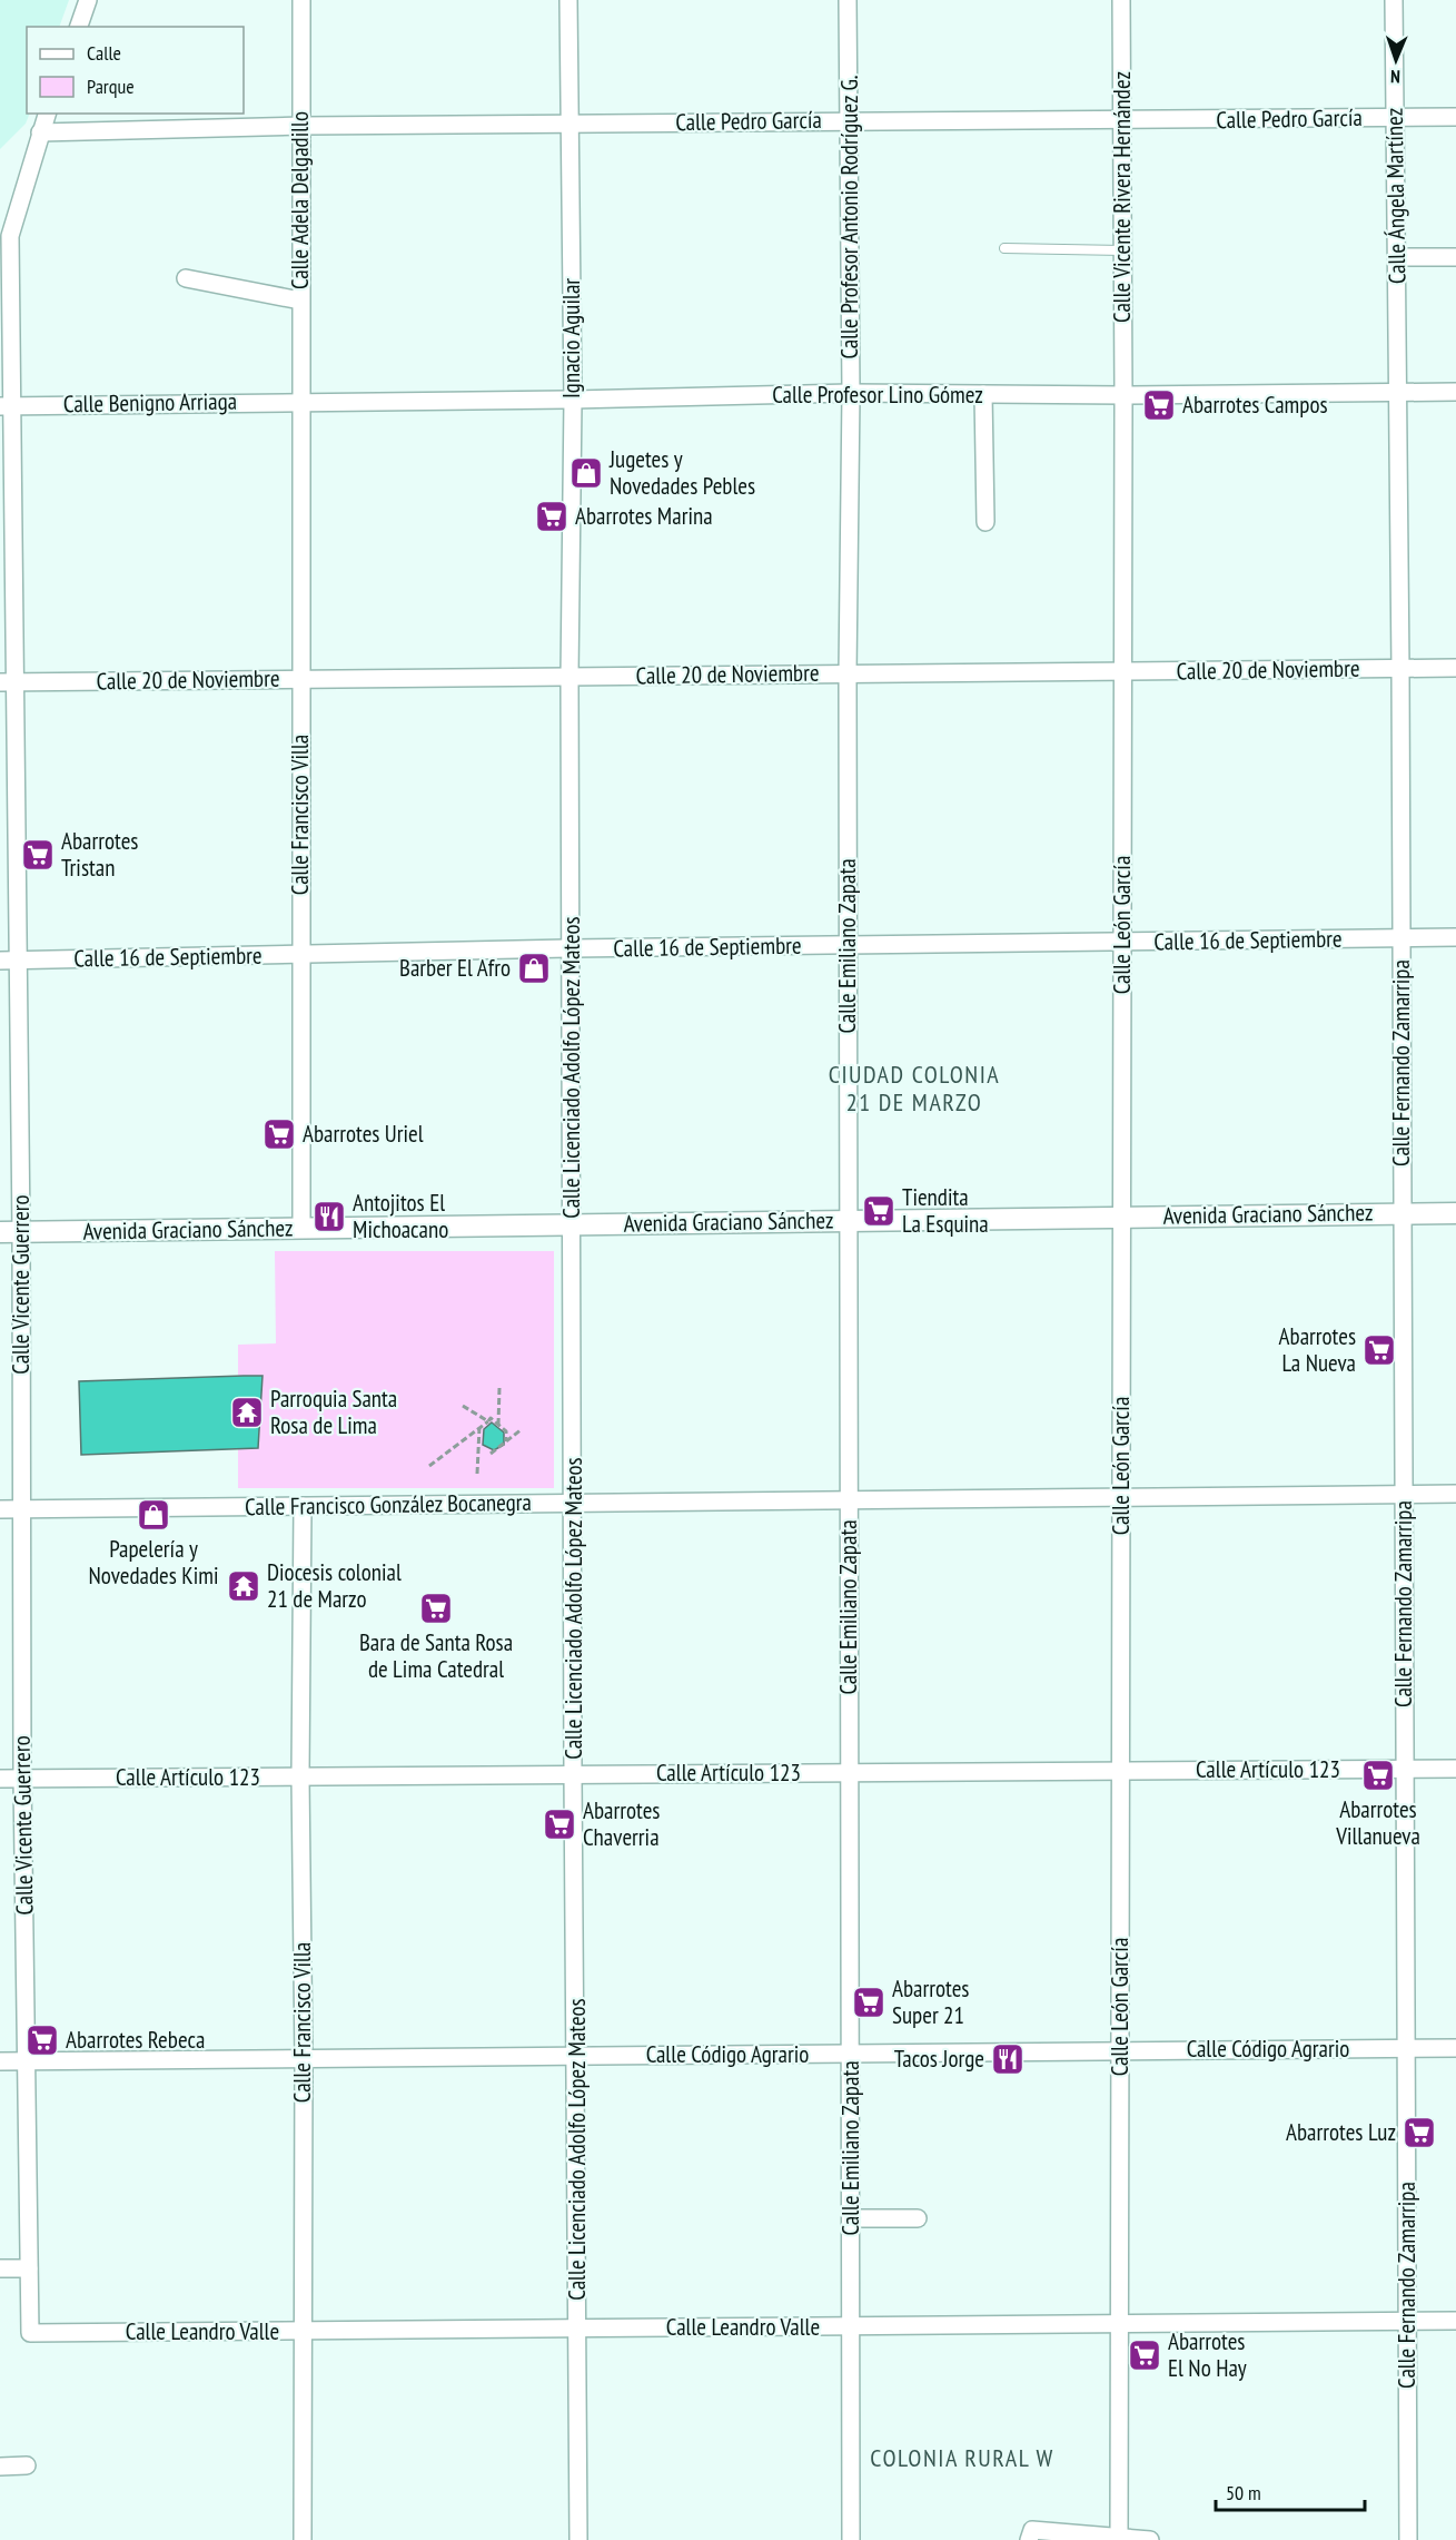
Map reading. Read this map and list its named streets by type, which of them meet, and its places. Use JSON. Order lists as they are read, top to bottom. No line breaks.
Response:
{"streets":{"street":["Calle Pedro García","Calle Ángela Martínez","Calle Vicente Rivera Hernández","Calle Adela Delgadillo","Calle Profesor Antonio Rodríguez G.","Ignacio Aguilar","Calle Profesor Lino Gómez","Calle Benigno Arriaga","Calle 20 de Noviembre","Calle Francisco Villa","Calle León García","Calle 16 de Septiembre","Calle Emiliano Zapata","Calle Fernando Zamarripa","Calle Licenciado Adolfo López Mateos","Avenida Graciano Sánchez","Calle Vicente Guerrero","Calle Francisco González Bocanegra","Calle Artículo 123","Calle Código Agrario","Calle Leandro Valle"]},"crossings":[["Calle Pedro García","Calle Ángela Martínez"],["Calle Pedro García","Calle Vicente Rivera Hernández"],["Calle Pedro García","Calle Adela Delgadillo"],["Calle Pedro García","Calle Profesor Antonio Rodríguez G."],["Calle Pedro García","Ignacio Aguilar"],["Calle Pedro García","Calle Vicente Guerrero"],["Calle Ángela Martínez","Calle Profesor Lino Gómez"],["Calle Ángela Martínez","Calle 20 de Noviembre"],["Calle Ángela Martínez","Calle Fernando Zamarripa"],["Calle Vicente Rivera Hernández","Calle Profesor Lino Gómez"],["Calle Vicente Rivera Hernández","Calle León García"],["Calle Adela Delgadillo","Calle Profesor Lino Gómez"],["Calle Adela Delgadillo","Calle Benigno Arriaga"],["Calle Adela Delgadillo","Calle Francisco Villa"],["Calle Profesor Antonio Rodríguez G.","Calle Profesor Lino Gómez"],["Calle Profesor Antonio Rodríguez G.","Calle 20 de Noviembre"],["Calle Profesor Antonio Rodríguez G.","Calle Emiliano Zapata"],["Ignacio Aguilar","Calle Profesor Lino Gómez"],["Ignacio Aguilar","Calle 20 de Noviembre"],["Ignacio Aguilar","Calle Licenciado Adolfo López Mateos"],["Calle Profesor Lino Gómez","Calle Benigno Arriaga"],["Calle Profesor Lino Gómez","Calle Francisco Villa"],["Calle Profesor Lino Gómez","Calle León García"],["Calle Benigno Arriaga","Calle Francisco Villa"],["Calle Benigno Arriaga","Calle Vicente Guerrero"],["Calle 20 de Noviembre","Calle Francisco Villa"],["Calle 20 de Noviembre","Calle León García"],["Calle 20 de Noviembre","Calle Emiliano Zapata"],["Calle 20 de Noviembre","Calle Fernando Zamarripa"],["Calle 20 de Noviembre","Calle Licenciado Adolfo López Mateos"],["Calle 20 de Noviembre","Calle Vicente Guerrero"],["Calle Francisco Villa","Calle 16 de Septiembre"],["Calle Francisco Villa","Avenida Graciano Sánchez"],["Calle Francisco Villa","Calle Francisco González Bocanegra"],["Calle Francisco Villa","Calle Artículo 123"],["Calle Francisco Villa","Calle Código Agrario"],["Calle Francisco Villa","Calle Leandro Valle"],["Calle León García","Calle 16 de Septiembre"],["Calle León García","Avenida Graciano Sánchez"],["Calle León García","Calle Francisco González Bocanegra"],["Calle León García","Calle Artículo 123"],["Calle León García","Calle Código Agrario"],["Calle León García","Calle Leandro Valle"],["Calle 16 de Septiembre","Calle Emiliano Zapata"],["Calle 16 de Septiembre","Calle Fernando Zamarripa"],["Calle 16 de Septiembre","Calle Licenciado Adolfo López Mateos"],["Calle 16 de Septiembre","Calle Vicente Guerrero"],["Calle Emiliano Zapata","Avenida Graciano Sánchez"],["Calle Emiliano Zapata","Calle Francisco González Bocanegra"],["Calle Emiliano Zapata","Calle Artículo 123"],["Calle Emiliano Zapata","Calle Código Agrario"],["Calle Emiliano Zapata","Calle Leandro Valle"],["Calle Fernando Zamarripa","Avenida Graciano Sánchez"],["Calle Fernando Zamarripa","Calle Francisco González Bocanegra"],["Calle Fernando Zamarripa","Calle Artículo 123"],["Calle Fernando Zamarripa","Calle Código Agrario"],["Calle Fernando Zamarripa","Calle Leandro Valle"],["Calle Licenciado Adolfo López Mateos","Avenida Graciano Sánchez"],["Calle Licenciado Adolfo López Mateos","Calle Francisco González Bocanegra"],["Calle Licenciado Adolfo López Mateos","Calle Artículo 123"],["Calle Licenciado Adolfo López Mateos","Calle Código Agrario"],["Calle Licenciado Adolfo López Mateos","Calle Leandro Valle"],["Avenida Graciano Sánchez","Calle Vicente Guerrero"],["Calle Vicente Guerrero","Calle Francisco González Bocanegra"],["Calle Vicente Guerrero","Calle Artículo 123"],["Calle Vicente Guerrero","Calle Código Agrario"],["Calle Vicente Guerrero","Calle Leandro Valle"]],"districts":["CIUDAD COLONIA 21 DE MARZO","COLONIA RURAL W"],"places":{"supermarket":["Abarrotes Campos","Abarrotes Marina","Abarrotes Tristan","Abarrotes Uriel","Tiendita La Esquina","Abarrotes La Nueva","Bara de Santa Rosa de Lima Catedral","Abarrotes Villanueva","Abarrotes Chaverria","Abarrotes Super 21","Abarrotes Rebeca","Abarrotes Luz","Abarrotes El No Hay"],"shop":["Jugetes y Novedades Pebles","Barber El Afro","Papelería y Novedades Kimi"],"restaurant":["Antojitos El Michoacano","Tacos Jorge"],"temple":["Parroquia Santa Rosa de Lima","Diocesis colonial 21 de Marzo"]},"legend":["Calle","Parque"],"scale_bar":"50 m","north":"bottom"}
